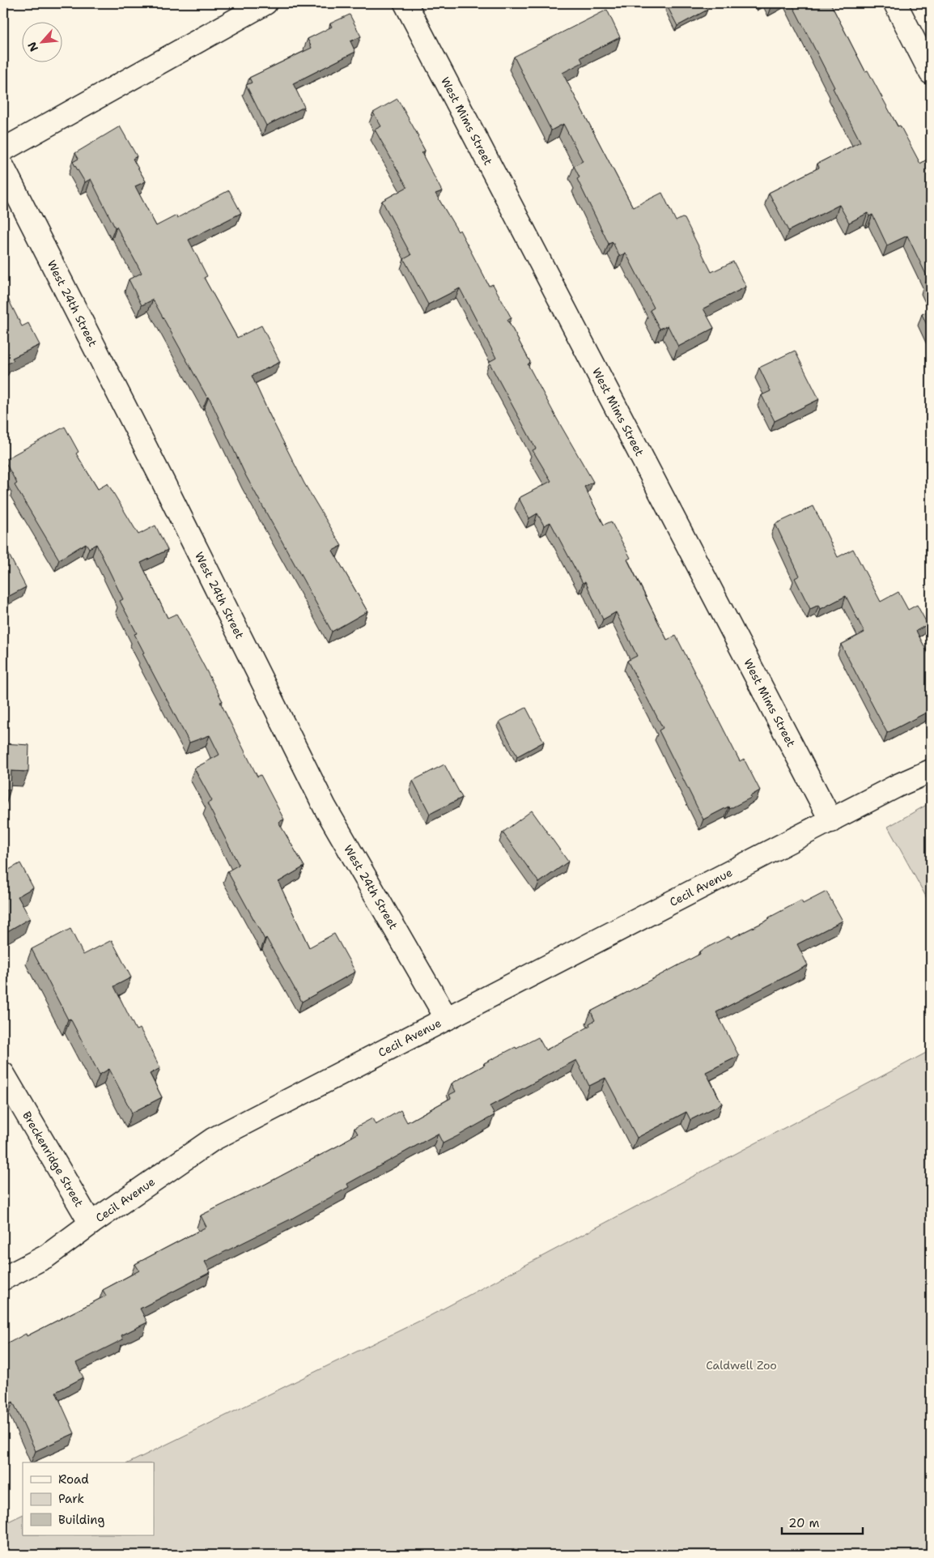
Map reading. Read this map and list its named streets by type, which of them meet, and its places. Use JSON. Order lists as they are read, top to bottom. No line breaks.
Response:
{"streets":{"street":["West Mims Street","West 24th Street","Cecil Avenue","Breckenridge Street"]},"crossings":[["West Mims Street","Cecil Avenue"],["West 24th Street","Cecil Avenue"],["Cecil Avenue","Breckenridge Street"]],"parks":["Caldwell Zoo"],"legend":["Road","Park","Building"],"scale_bar":"20 m","north":"bottom left"}
